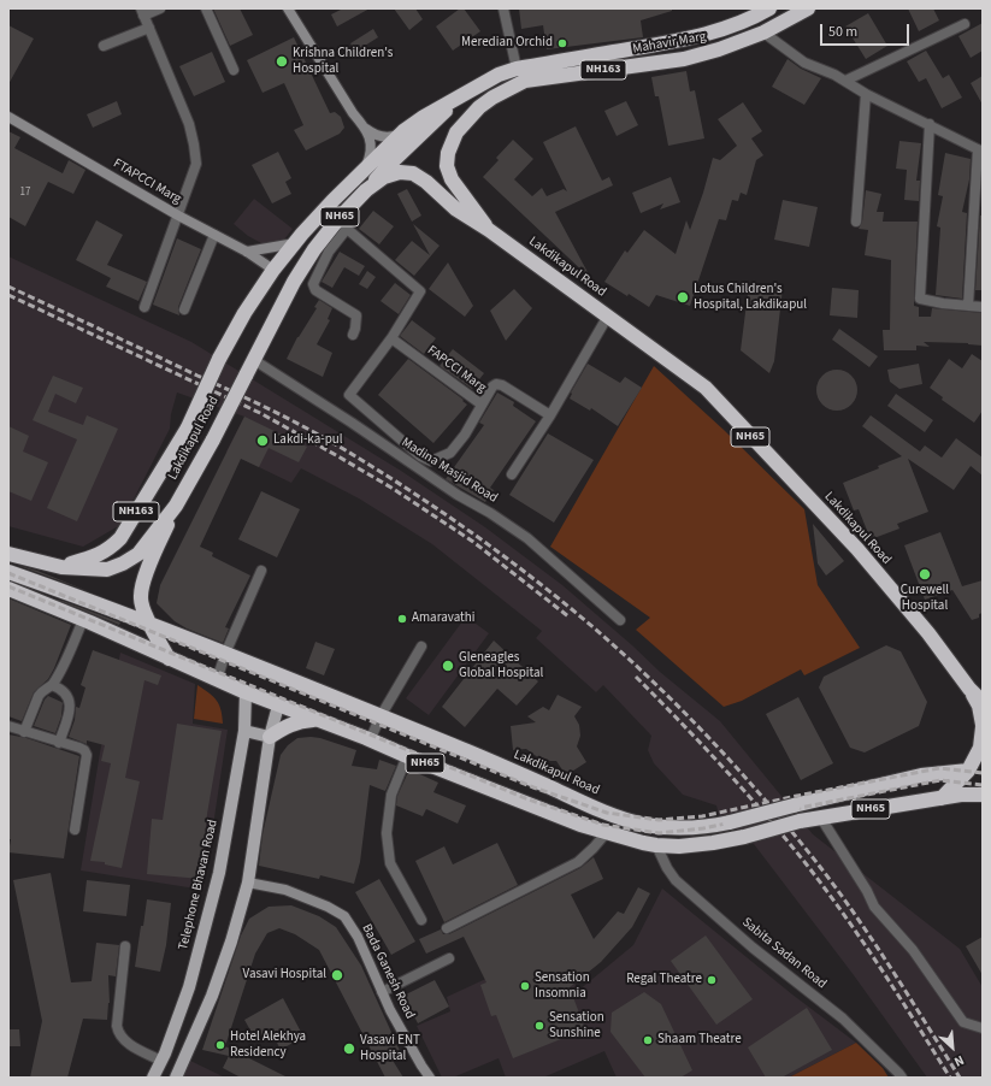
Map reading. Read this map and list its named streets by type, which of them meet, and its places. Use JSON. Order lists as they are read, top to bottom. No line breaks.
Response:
{"streets":{"highway":["Mahavir Marg","NH163","NH65","Lakdikapul Road"],"main road":["Telephone Bhavan Road"],"street":["FTAPCCI Marg","FAPCCI Marg","Madina Masjid Road","Sabita Sadan Road","Bada Ganesh Road"]},"crossings":[["Mahavir Marg","NH163"],["Mahavir Marg","Lakdikapul Road"],["NH163","Lakdikapul Road"],["FTAPCCI Marg","Lakdikapul Road"],["NH65","Lakdikapul Road"],["NH65","Telephone Bhavan Road"],["NH65","Sabita Sadan Road"],["Lakdikapul Road","Madina Masjid Road"]],"places":["Meredian Orchid","Krishna Children's Hospital","Lotus Children's Hospital, Lakdikapul","Lakdi-ka-pul","Curewell Hospital","Amaravathi","Gleneagles Global Hospital","Vasavi Hospital","Regal Theatre","Sensation Insomnia","Sensation Sunshine","Shaam Theatre","Hotel Alekhya Residency","Vasavi ENT Hospital"],"house_numbers":["17"],"scale_bar":"50 m","north":"bottom right"}
